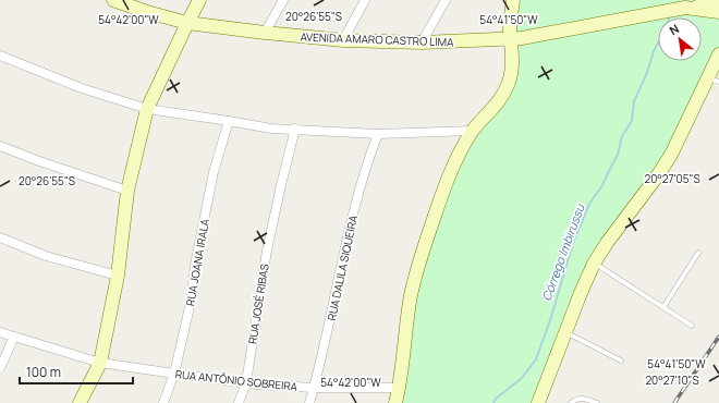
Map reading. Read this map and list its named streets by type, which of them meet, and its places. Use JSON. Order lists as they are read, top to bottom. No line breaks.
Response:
{"streets":{"street":["AVENIDA AMARO CASTRO LIMA","RUA JOANA IRALA","RUA DALILA SIQUEIRA","RUA JOSÉ RIBAS","RUA ANTÔNIO SOBREIRA"]},"crossings":[["RUA JOANA IRALA","RUA ANTÔNIO SOBREIRA"],["RUA DALILA SIQUEIRA","RUA ANTÔNIO SOBREIRA"],["RUA JOSÉ RIBAS","RUA ANTÔNIO SOBREIRA"]],"water":["Córrego Imbirussu"],"scale_bar":"100 m","north":"top left","coordinates":["20°26'55\"S","54°42'00\"W","54°41'50\"W","20°27'05\"S","20°27'10\"S"]}
